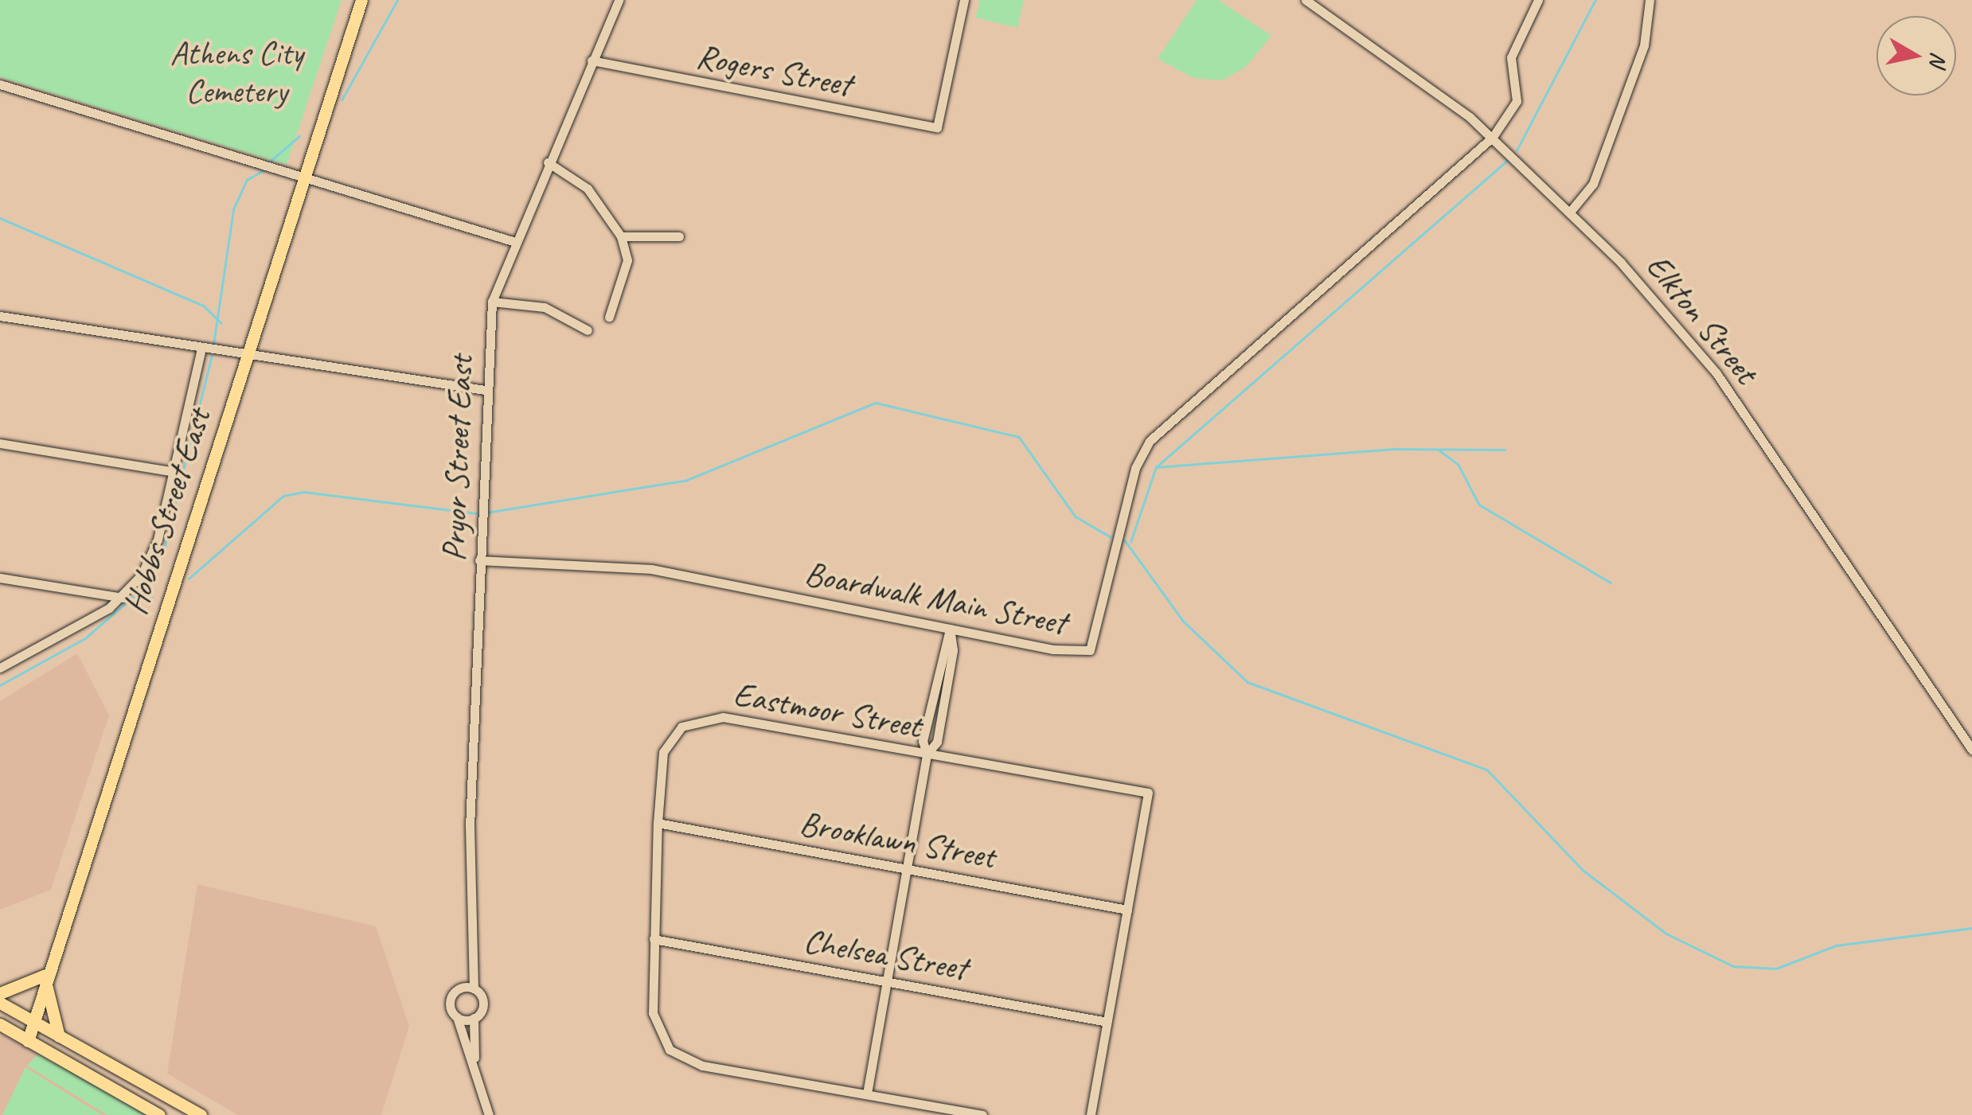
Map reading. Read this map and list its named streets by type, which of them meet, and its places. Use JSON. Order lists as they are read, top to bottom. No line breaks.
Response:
{"streets":{"main road":["Hobbs Street East"],"street":["Rogers Street","Elkton Street","Pryor Street East","Boardwalk Main Street","Eastmoor Street","Brooklawn Street","Chelsea Street"]},"crossings":[["Rogers Street","Pryor Street East"],["Elkton Street","Boardwalk Main Street"],["Pryor Street East","Boardwalk Main Street"],["Eastmoor Street","Brooklawn Street"],["Eastmoor Street","Chelsea Street"]],"parks":["Athens City Cemetery"],"north":"right"}
